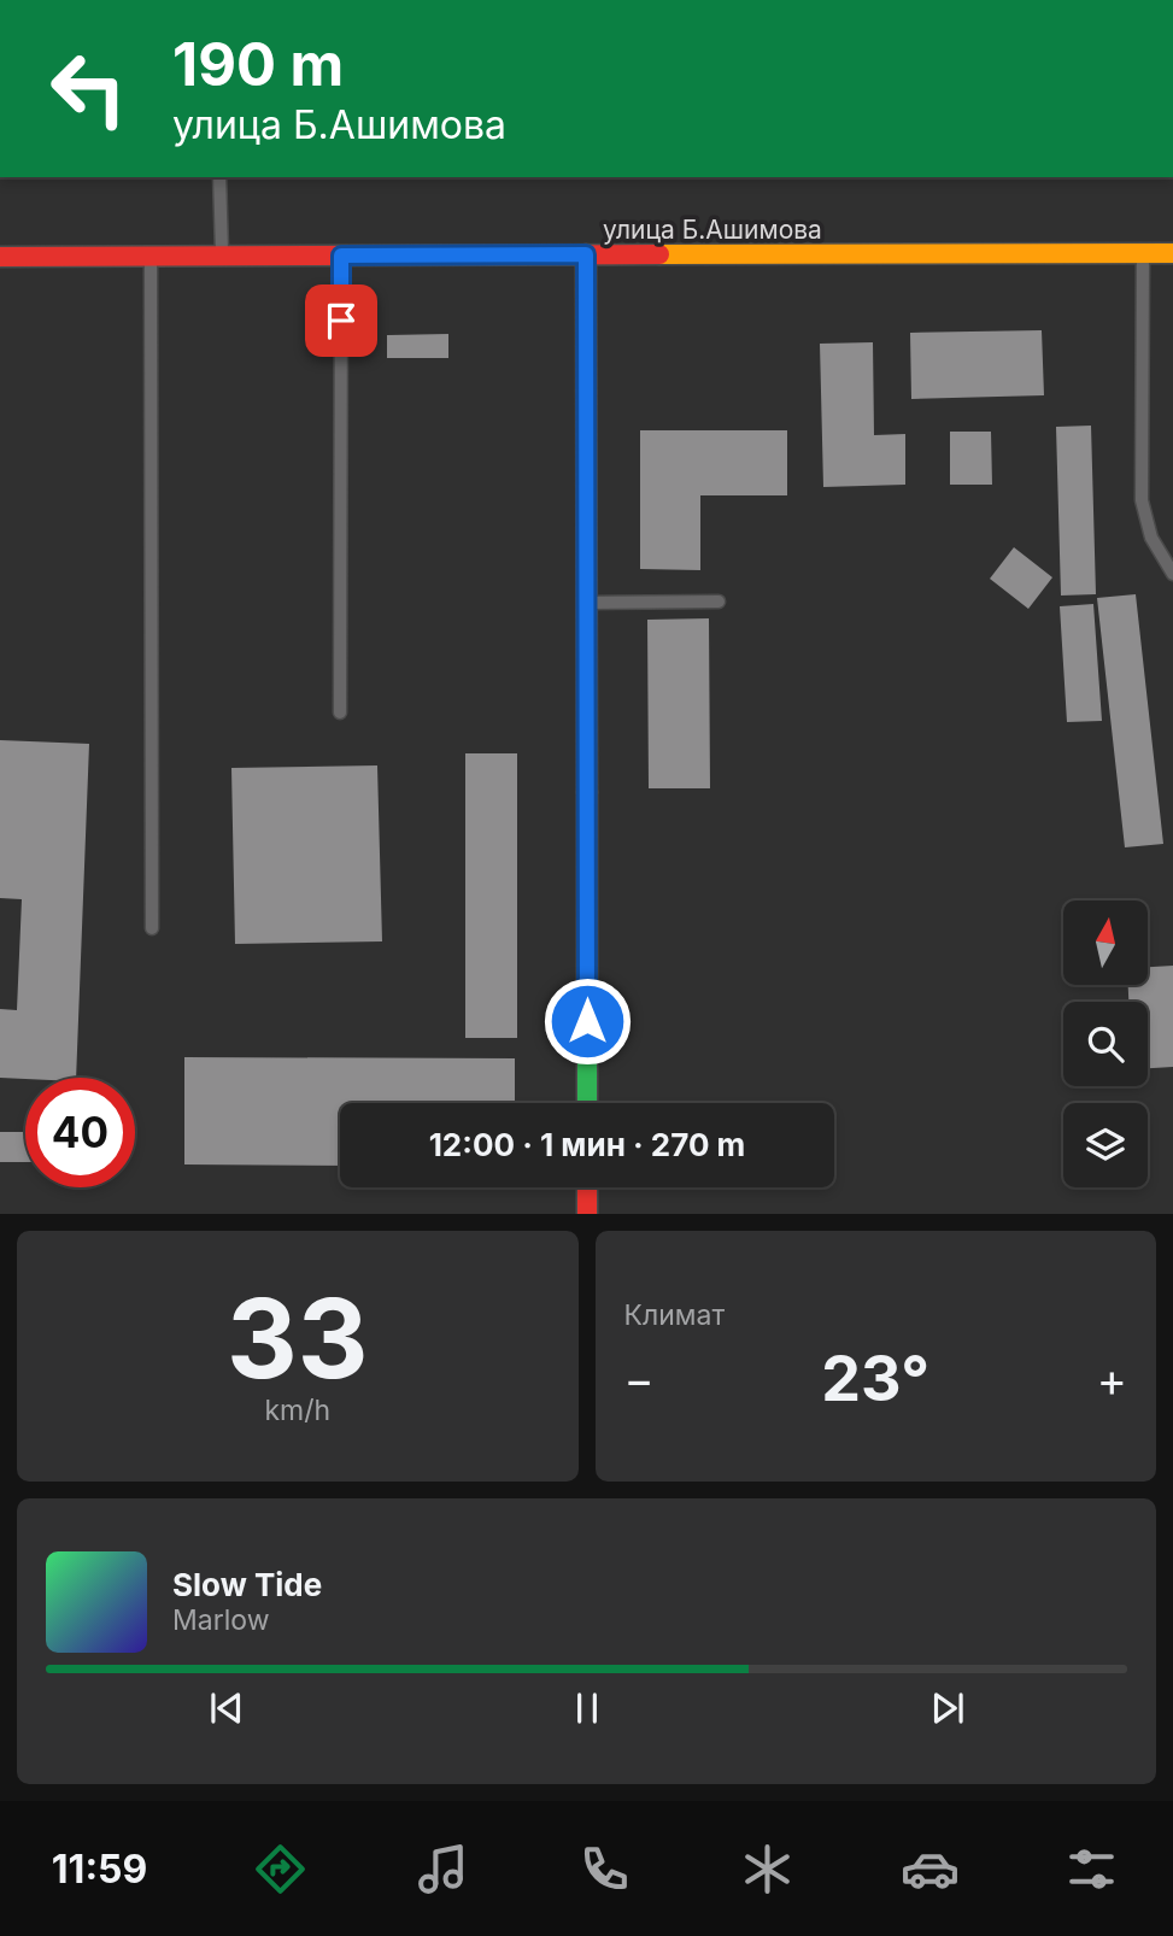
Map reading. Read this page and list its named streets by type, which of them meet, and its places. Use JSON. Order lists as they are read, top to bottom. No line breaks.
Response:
{"streets":{"street":["улица Б.Ашимова"]},"north":"top","page":{"turn":["190 m","улица Б.Ашимова"],"limit":"40","trip":"12:00 · 1 мин · 270 m","tile":[["33","km/h"],"Климат"],"heat":["−","23°","+"],"song":["Slow Tide","Marlow"],"tabs":"11:59"}}
